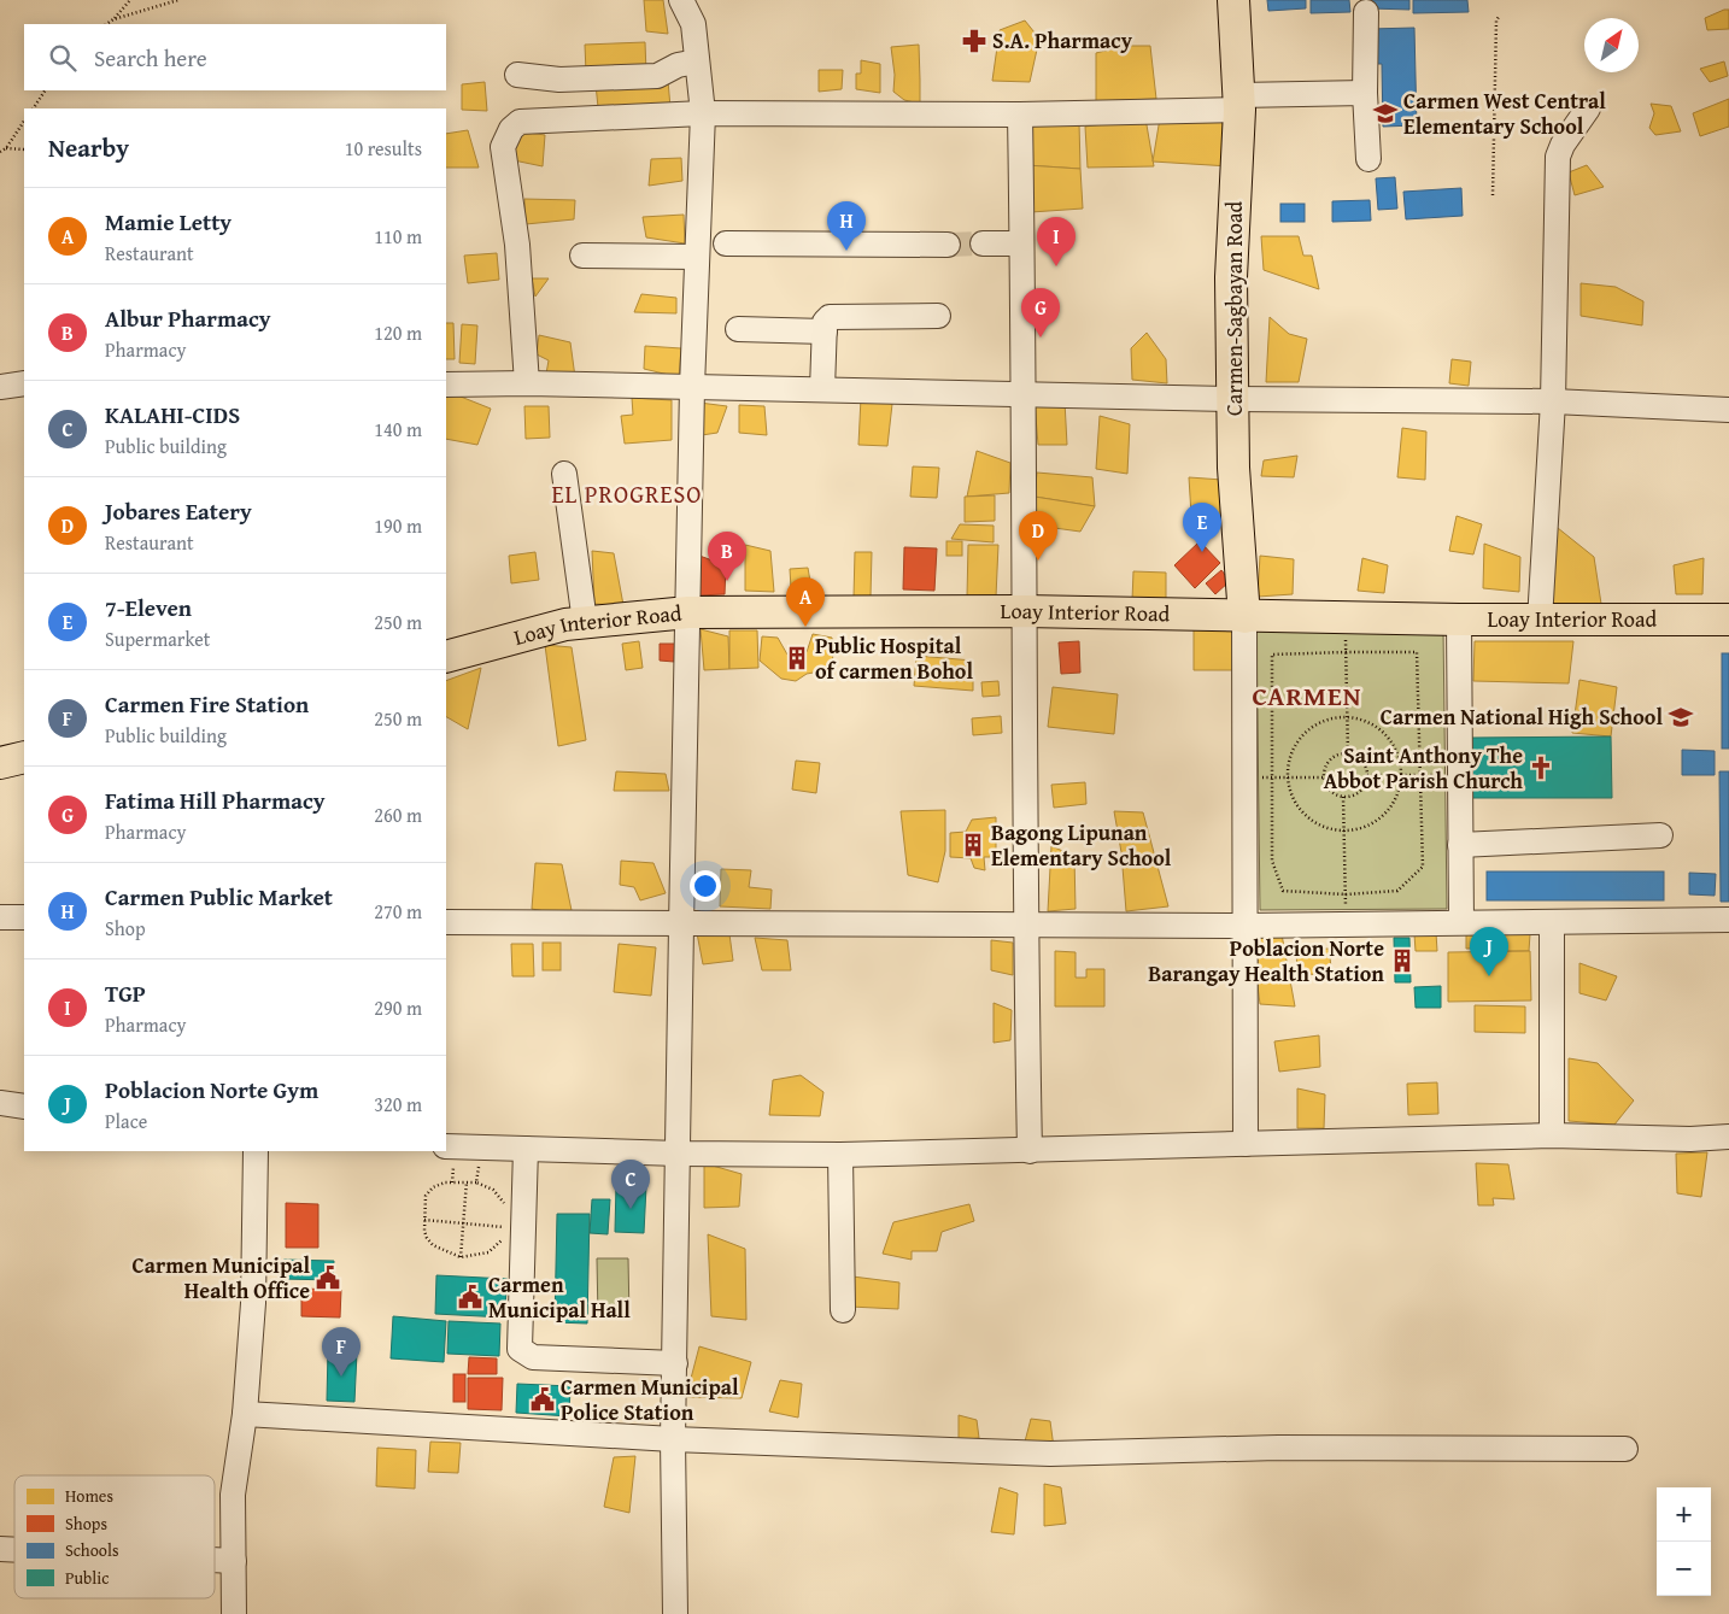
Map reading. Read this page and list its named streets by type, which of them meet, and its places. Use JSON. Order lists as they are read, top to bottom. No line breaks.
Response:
{"streets":{"main road":["Carmen-Sagbayan Road","Loay Interior Road"]},"crossings":[["Carmen-Sagbayan Road","Loay Interior Road"]],"districts":["EL PROGRESO","CARMEN"],"places":{"pharmacy":["S.A. Pharmacy"],"school or university":["Carmen West Central Elementary School","Carmen National High School"],"building":["Public Hospital of carmen Bohol","Bagong Lipunan Elementary School","Poblacion Norte Barangay Health Station"],"church":["Saint Anthony The Abbot Parish Church"],"public building":["Carmen Municipal Health Office","Carmen Municipal Hall","Carmen Municipal Police Station"]},"legend":["Homes","Shops","Schools","Public"],"north":"top right","page":{"search":"Search here","heading":["Nearby","10 results"],"list":[{"mark":"A","name":"Mamie Letty","note":"Restaurant","value":"110 m"},{"mark":"B","name":"Albur Pharmacy","note":"Pharmacy","value":"120 m"},{"mark":"C","name":"KALAHI-CIDS","note":"Public building","value":"140 m"},{"mark":"D","name":"Jobares Eatery","note":"Restaurant","value":"190 m"},{"mark":"E","name":"7-Eleven","note":"Supermarket","value":"250 m"},{"mark":"F","name":"Carmen Fire Station","note":"Public building","value":"250 m"},{"mark":"G","name":"Fatima Hill Pharmacy","note":"Pharmacy","value":"260 m"},{"mark":"H","name":"Carmen Public Market","note":"Shop","value":"270 m"},{"mark":"I","name":"TGP","note":"Pharmacy","value":"290 m"},{"mark":"J","name":"Poblacion Norte Gym","note":"Place","value":"320 m"}],"pins":["H","I","G","E","D","B","A","J","C","F"],"map_buttons":["+","−"]}}
